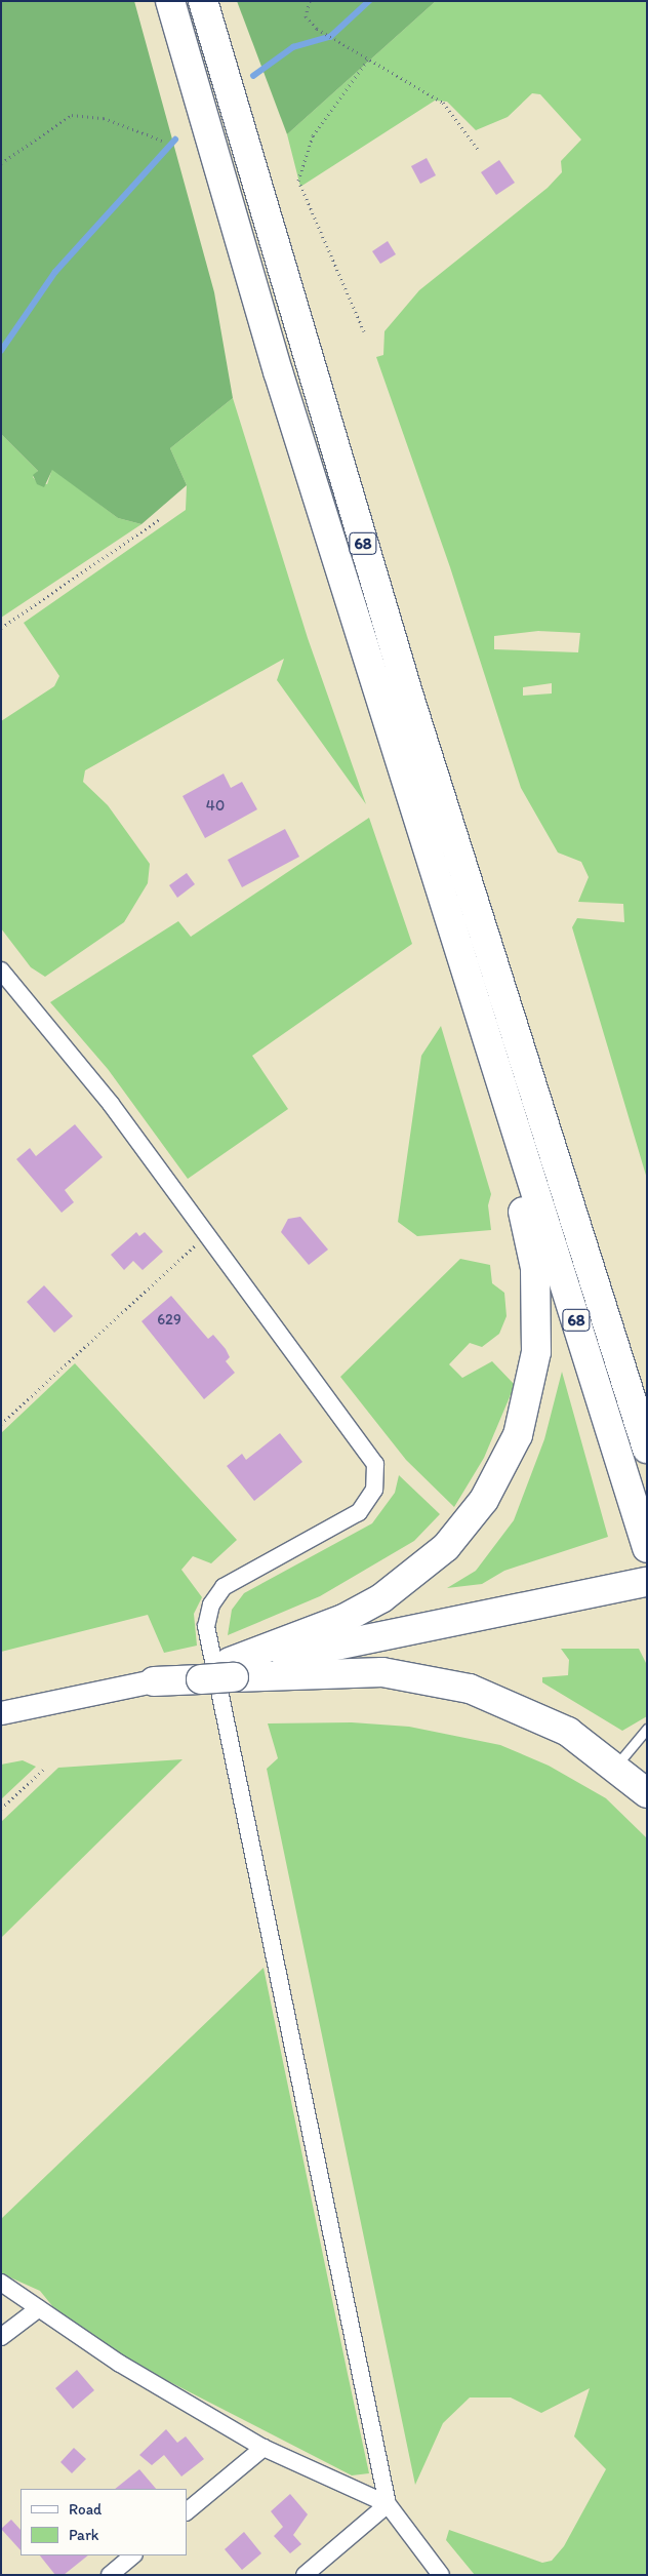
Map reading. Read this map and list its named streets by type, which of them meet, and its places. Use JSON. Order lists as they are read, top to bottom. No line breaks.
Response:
{"streets":{"highway":["68"]},"house_numbers":["40","629"],"legend":["Road","Park"]}
